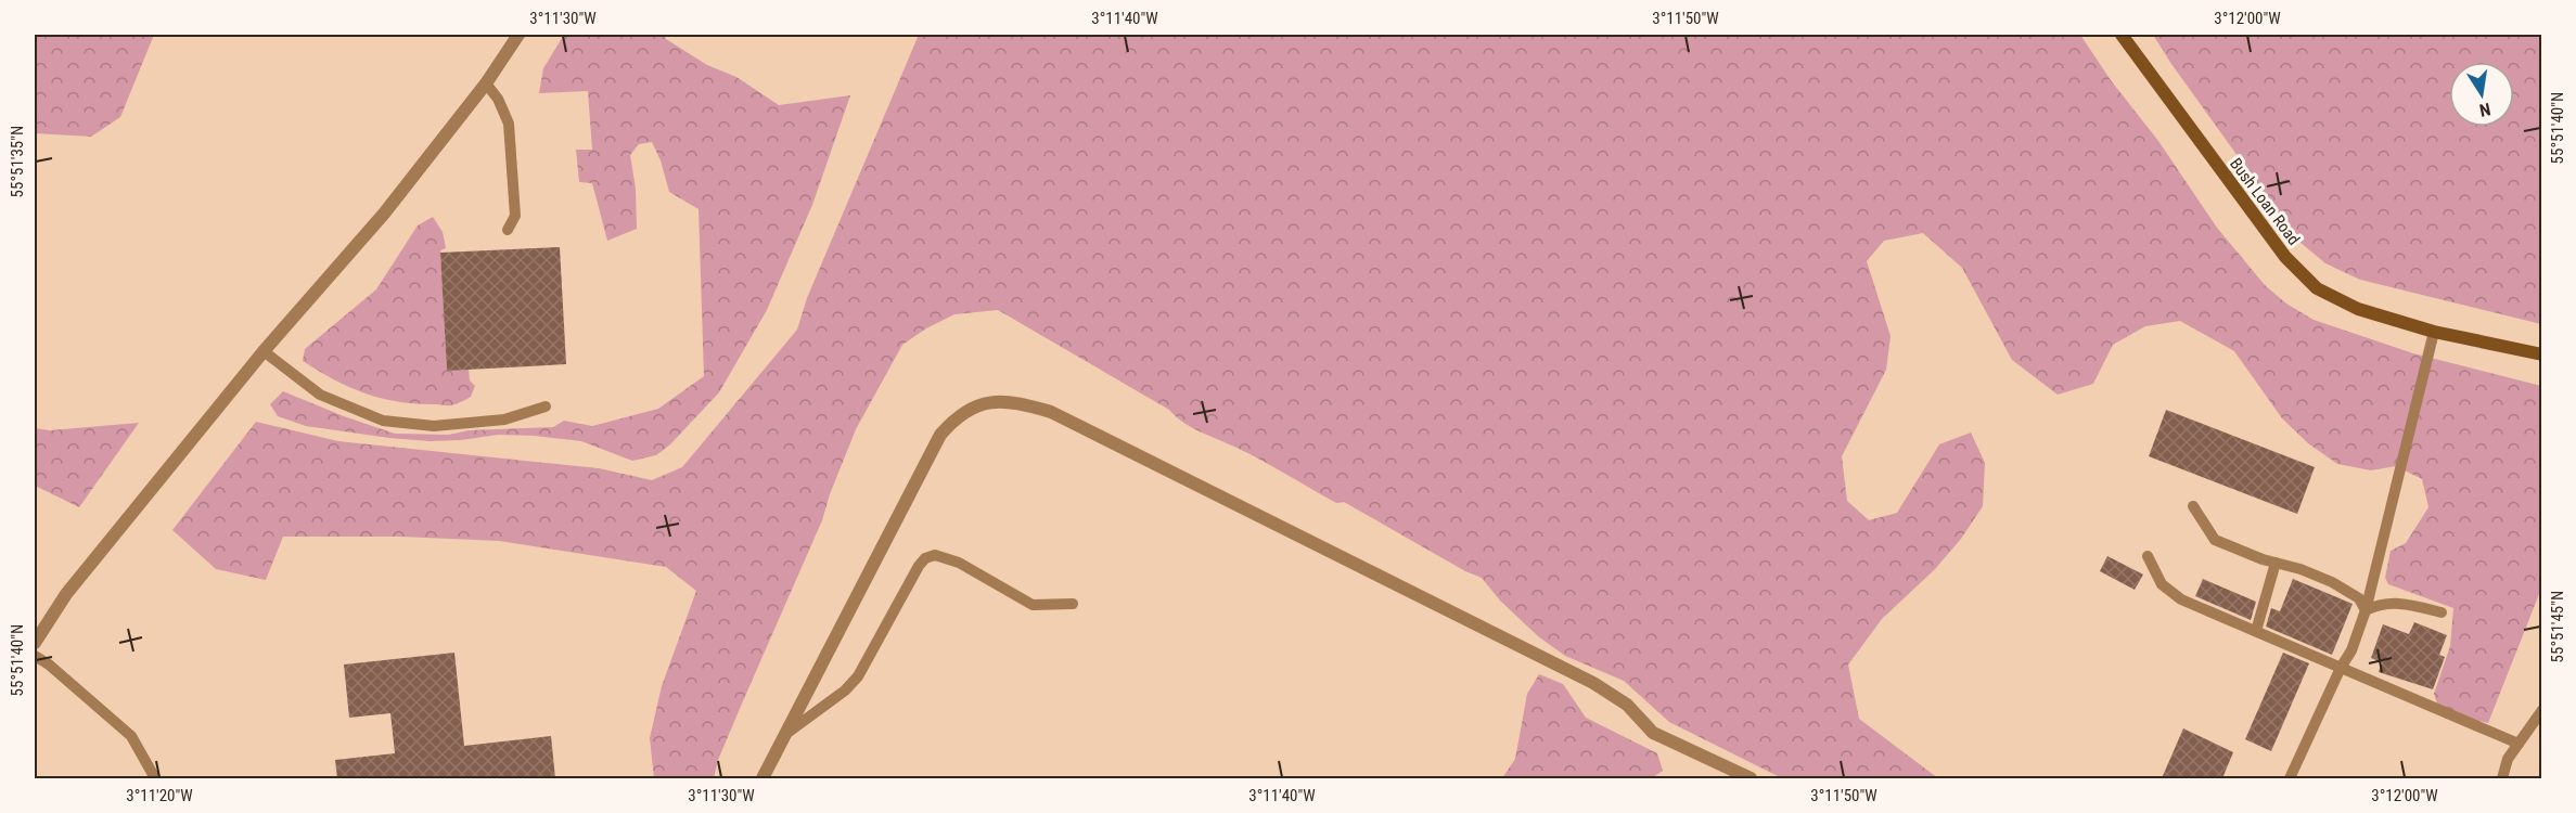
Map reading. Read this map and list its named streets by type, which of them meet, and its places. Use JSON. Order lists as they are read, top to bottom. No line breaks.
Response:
{"streets":{"street":["Bush Loan Road"]},"north":"bottom","coordinates":["3°11'30\"W","3°11'40\"W","3°11'50\"W","3°12'00\"W","55°51'40\"N","55°51'35\"N","55°51'45\"N","3°11'20\"W"]}
